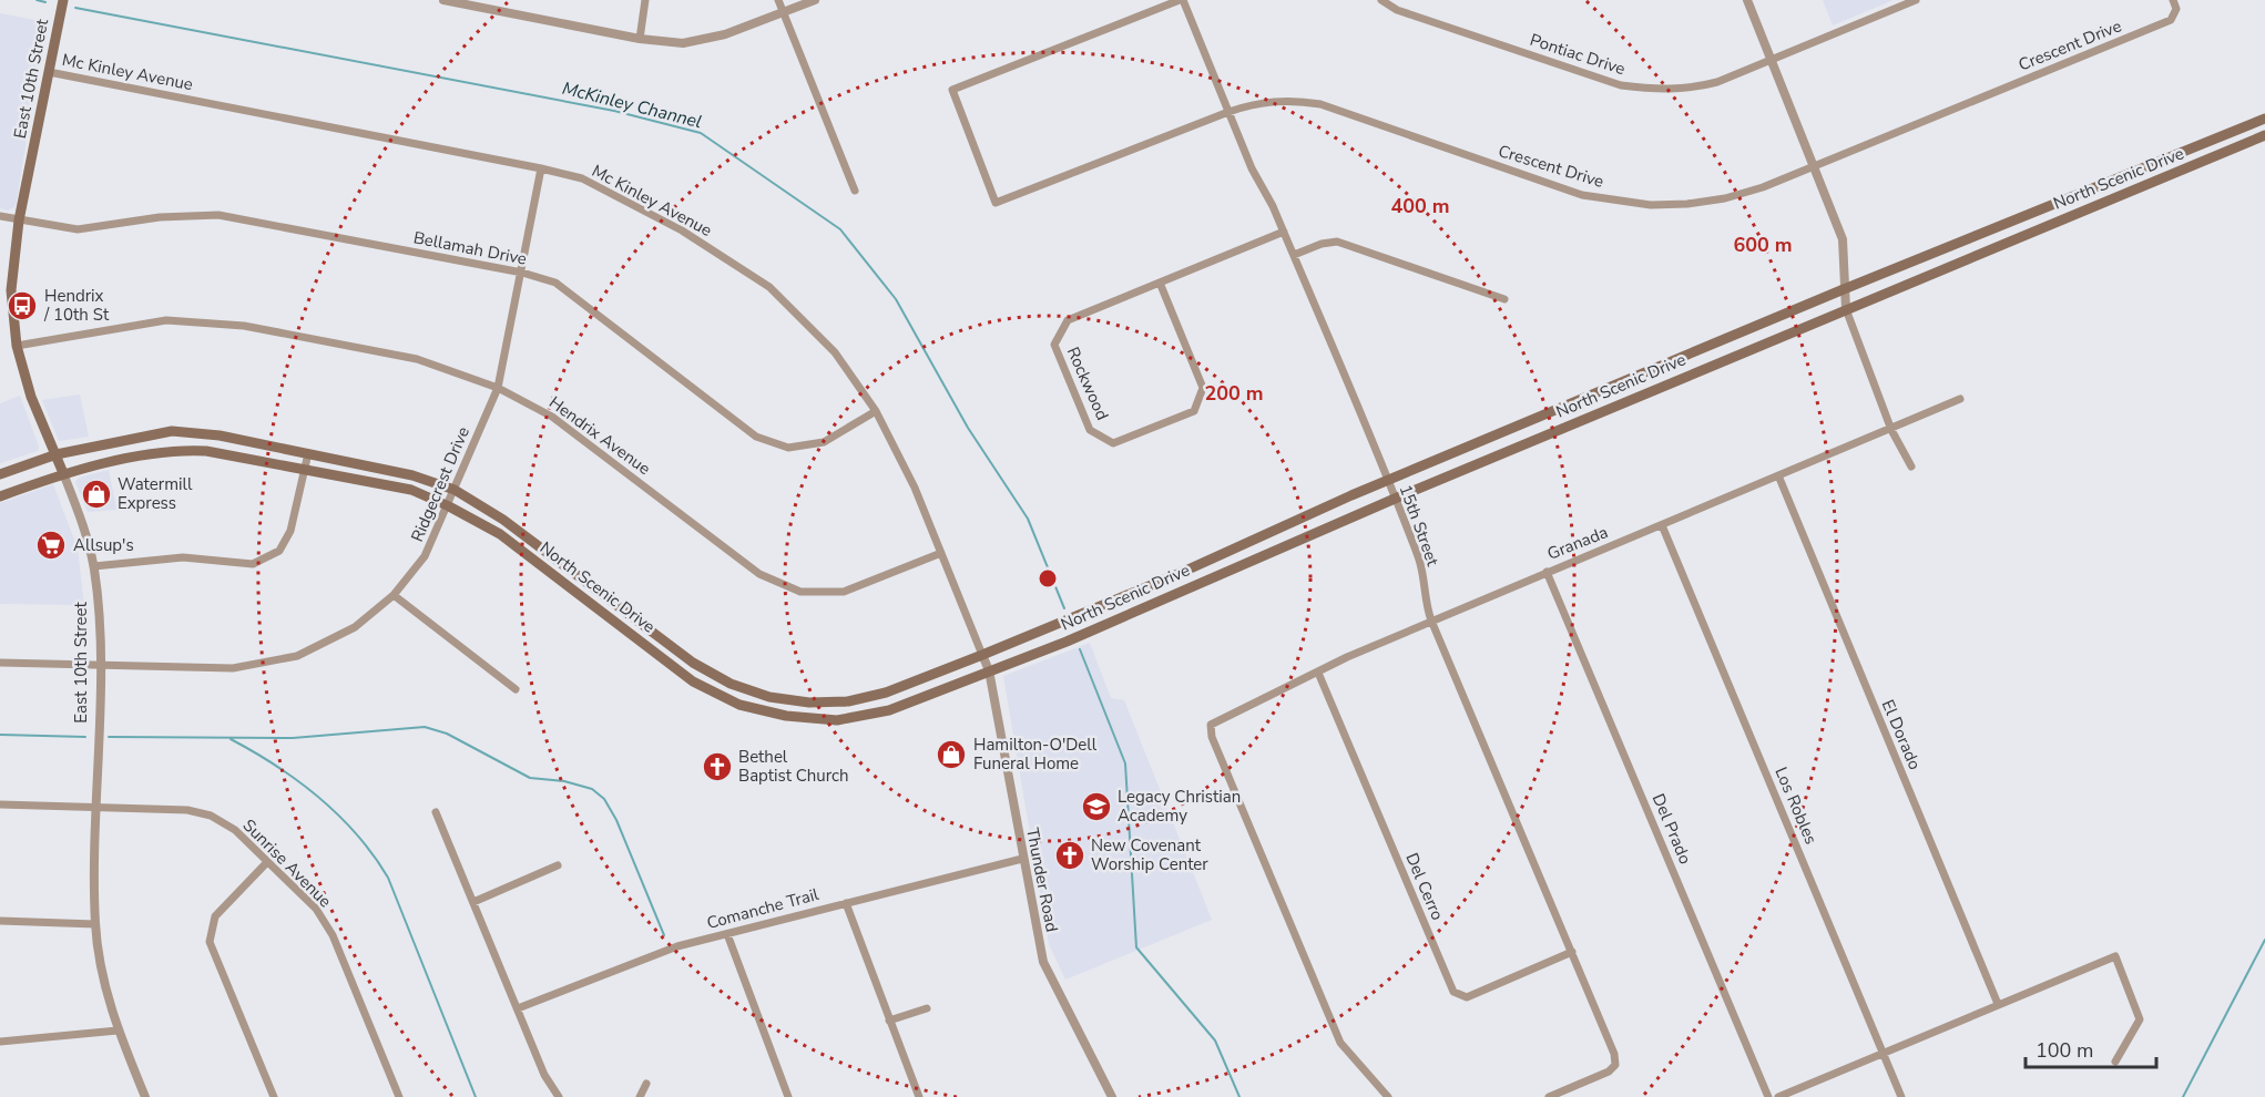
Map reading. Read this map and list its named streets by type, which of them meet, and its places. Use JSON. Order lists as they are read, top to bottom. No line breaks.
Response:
{"streets":{"main road":["East 10th Street","North Scenic Drive"],"street":["Crescent Drive","Pontiac Drive","Mc Kinley Avenue","Bellamah Drive","Rockwood","Hendrix Avenue","Ridgecrest Drive","15th Street","Granada","El Dorado","Los Robles","Del Prado","Sunrise Avenue","Thunder Road","Del Cerro","Comanche Trail"]},"crossings":[["Crescent Drive","15th Street"],["Mc Kinley Avenue","East 10th Street"],["Mc Kinley Avenue","North Scenic Drive"],["Mc Kinley Avenue","Bellamah Drive"],["Mc Kinley Avenue","Hendrix Avenue"],["Mc Kinley Avenue","Ridgecrest Drive"],["Mc Kinley Avenue","Thunder Road"],["East 10th Street","North Scenic Drive"],["East 10th Street","Bellamah Drive"],["East 10th Street","Hendrix Avenue"],["East 10th Street","Ridgecrest Drive"],["East 10th Street","Sunrise Avenue"],["North Scenic Drive","Ridgecrest Drive"],["North Scenic Drive","15th Street"],["North Scenic Drive","Thunder Road"],["Bellamah Drive","Ridgecrest Drive"],["Rockwood","15th Street"],["Hendrix Avenue","Ridgecrest Drive"],["15th Street","Granada"],["15th Street","Del Cerro"],["Granada","El Dorado"],["Granada","Los Robles"],["Granada","Del Prado"],["Granada","Del Cerro"],["Thunder Road","Comanche Trail"]],"water":["McKinley Channel"],"places":{"bus stop":["Hendrix / 10th St"],"shop":["Watermill Express","Hamilton-O'Dell Funeral Home"],"supermarket":["Allsup's"],"church":["Bethel Baptist Church","New Covenant Worship Center"],"school or university":["Legacy Christian Academy"]},"scale_bar":"100 m","rings":["400 m","600 m","200 m"]}
